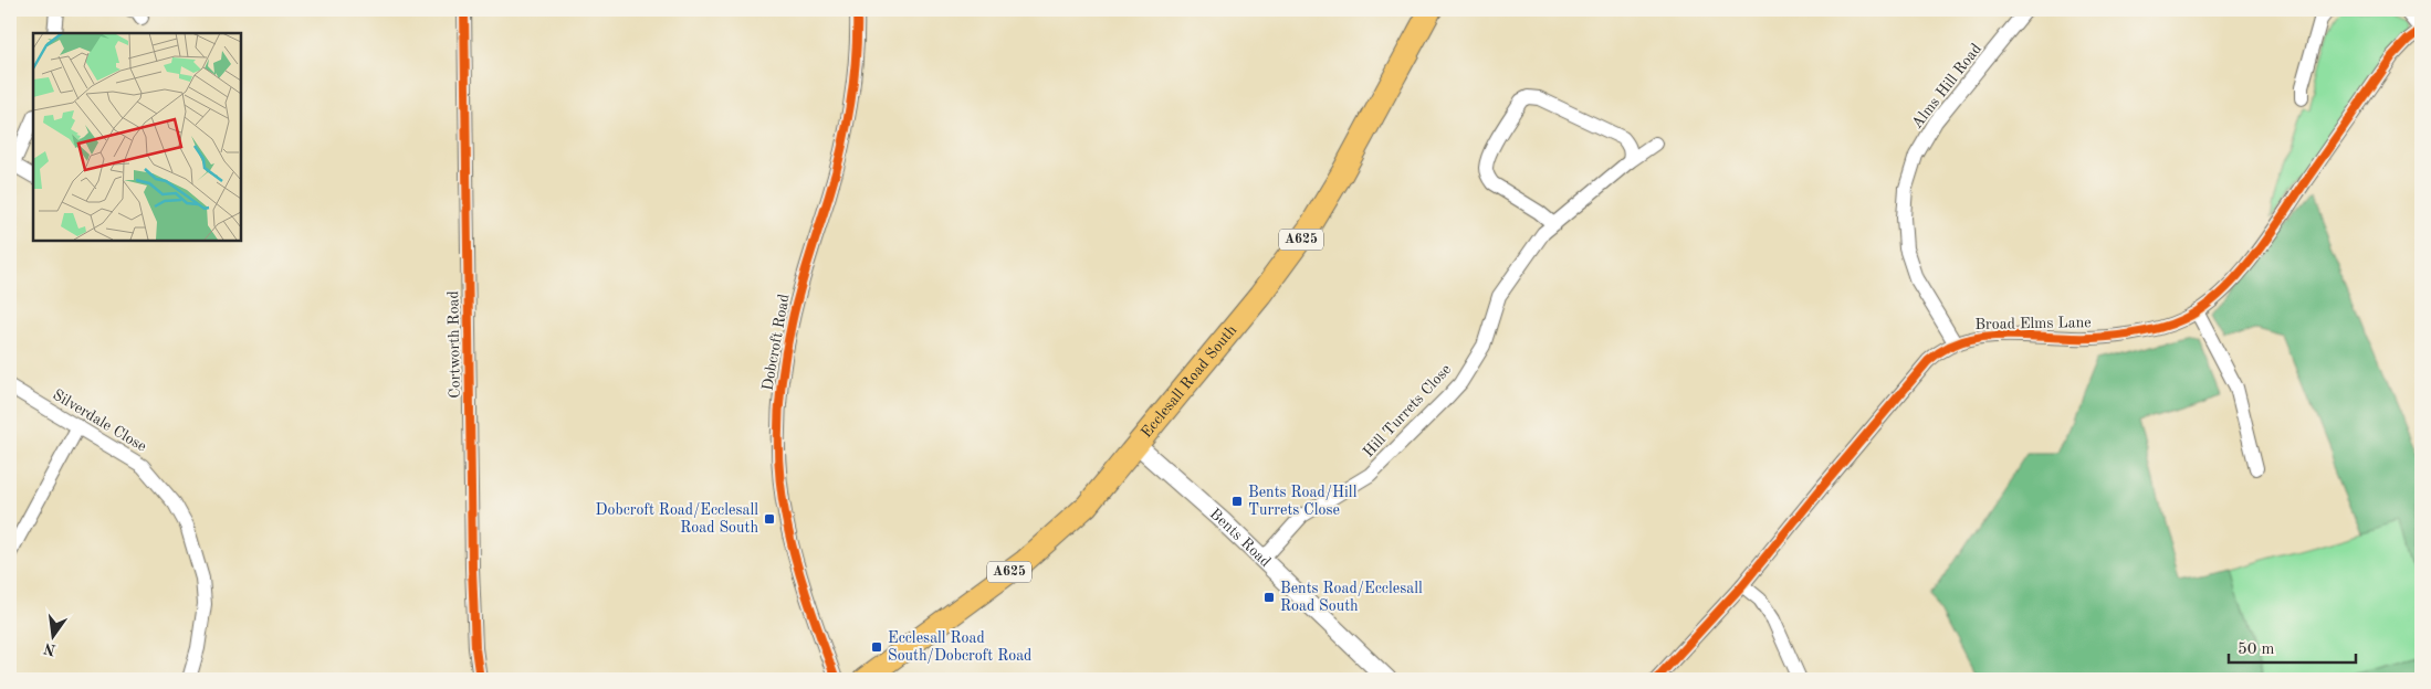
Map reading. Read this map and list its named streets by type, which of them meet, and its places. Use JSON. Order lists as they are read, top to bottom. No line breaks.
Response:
{"streets":{"main road":["A625","Ecclesall Road South"],"street":["Alms Hill Road","Broad Elms Lane","Dobcroft Road","Cortworth Road","Hill Turrets Close","Silverdale Close","Bents Road"]},"crossings":[["Alms Hill Road","Broad Elms Lane"],["Ecclesall Road South","Bents Road"],["Hill Turrets Close","Bents Road"]],"places":{"transit":["Bents Road/Hill Turrets Close","Dobcroft Road/Ecclesall Road South","Bents Road/Ecclesall Road South","Ecclesall Road South/Dobcroft Road"]},"scale_bar":"50 m","north":"bottom"}
